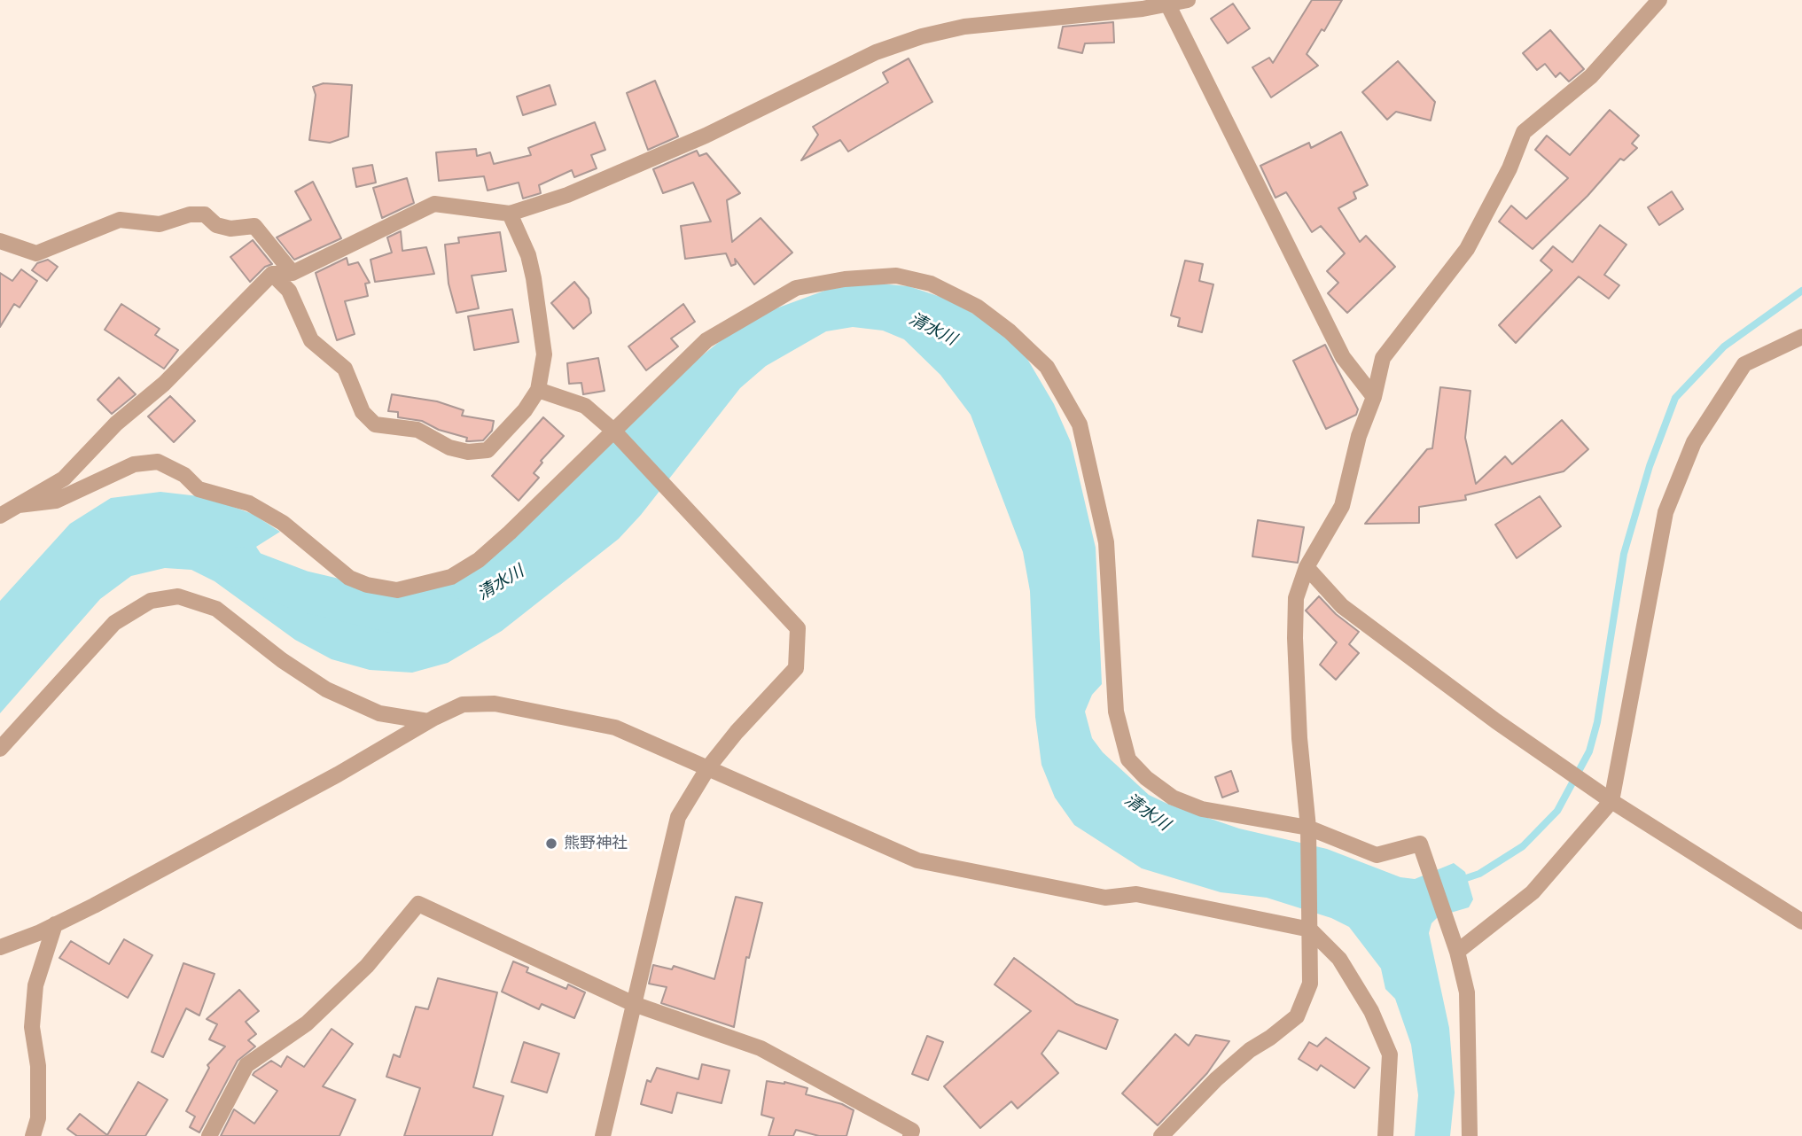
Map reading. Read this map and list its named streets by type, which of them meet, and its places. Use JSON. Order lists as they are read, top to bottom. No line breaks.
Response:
{"water":["清水川"],"places":["熊野神社"]}
